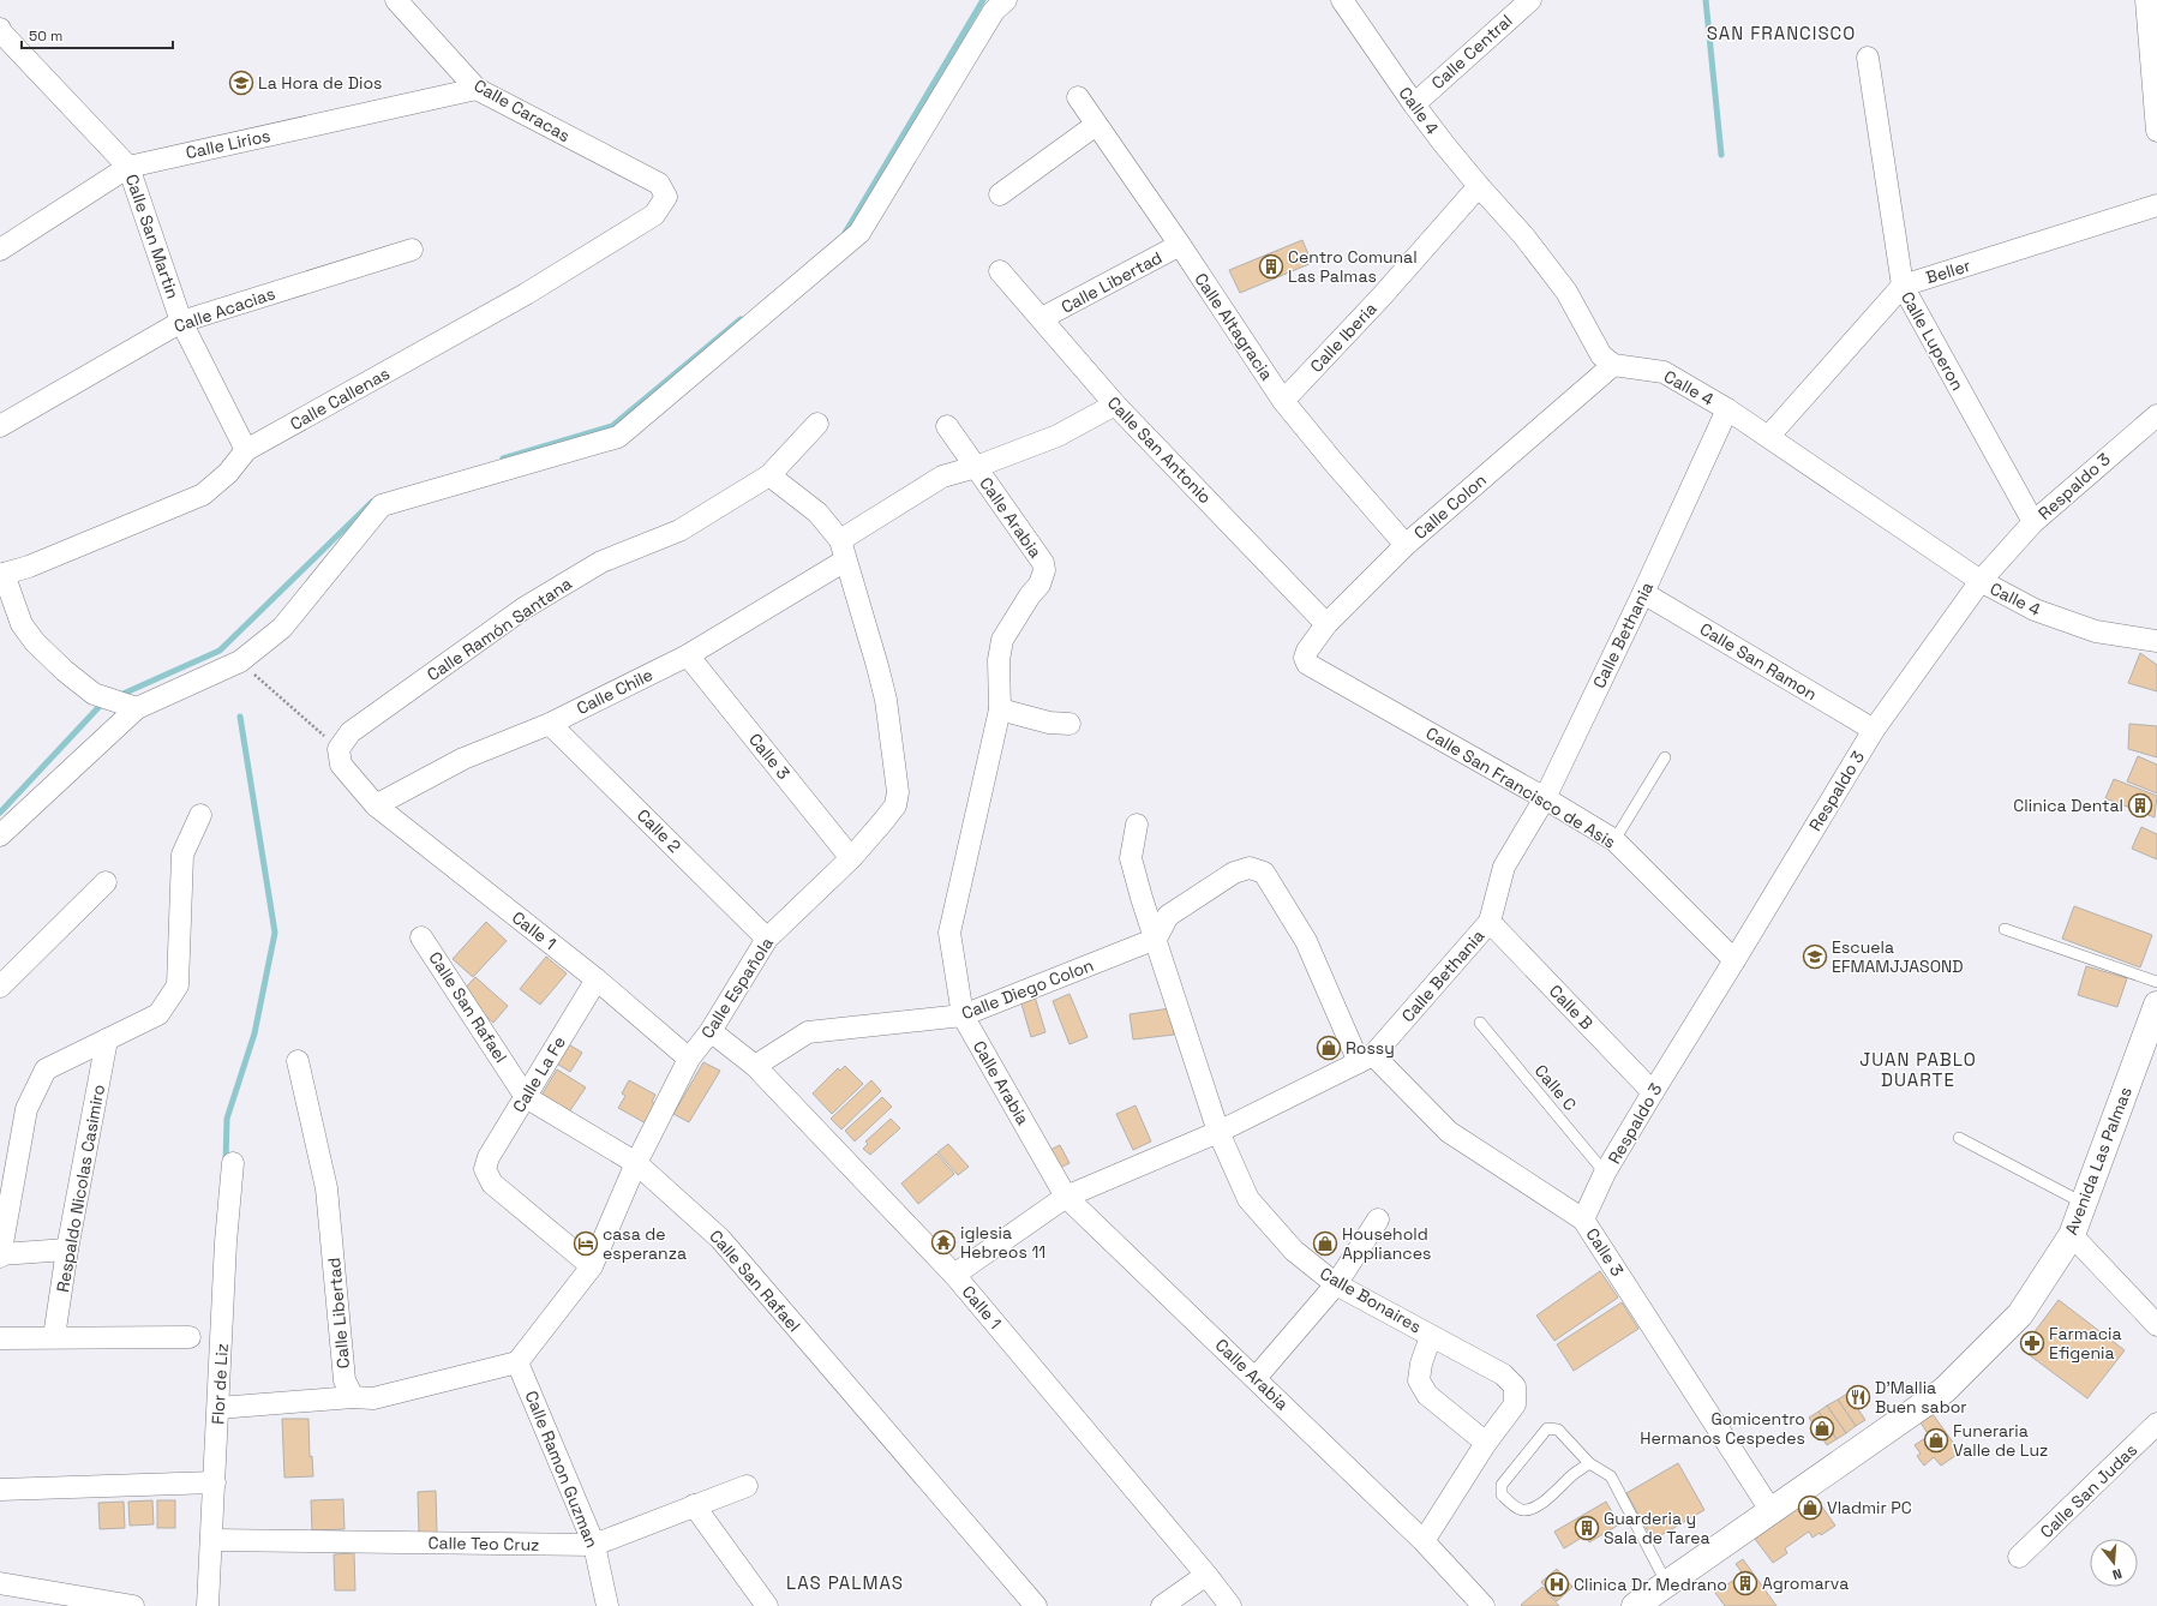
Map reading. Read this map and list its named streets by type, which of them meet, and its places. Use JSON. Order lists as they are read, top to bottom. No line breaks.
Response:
{"streets":{"street":["Calle Central","Calle Caracas","Calle 4","Calle Lirios","Calle San Martin","Beller","Calle Libertad","Calle Acacias","Calle Altagracia","Calle Iberia","Calle Luperon","Calle Callenas","Calle San Antonio","Respaldo 3","Calle Colon","Calle Arabia","Calle Ramón Santana","Calle Bethania","Calle San Ramon","Calle Chile","Calle 3","Calle San Francisco de Asis","Calle 2","Calle 1","Calle Española","Calle Diego Colon","Calle San Rafael","Calle B","Calle La Fe","Avenida Las Palmas","Respaldo Nicolas Casimiro","Calle Bonaires","Flor de Liz","Calle Ramon Guzman","Calle San Judas","Calle Teo Cruz"],"lane":["Calle C"]},"crossings":[["Calle Central","Calle 4"],["Calle Caracas","Calle Lirios"],["Calle Caracas","Calle Callenas"],["Calle 4","Beller"],["Calle 4","Calle Iberia"],["Calle 4","Respaldo 3"],["Calle 4","Calle Colon"],["Calle 4","Calle Bethania"],["Calle Lirios","Calle San Martin"],["Calle San Martin","Calle Acacias"],["Calle San Martin","Calle Callenas"],["Beller","Calle Luperon"],["Calle Libertad","Calle Altagracia"],["Calle Libertad","Calle San Antonio"],["Calle Altagracia","Calle Iberia"],["Calle Altagracia","Calle Colon"],["Calle Luperon","Respaldo 3"],["Calle San Antonio","Calle Colon"],["Calle San Antonio","Calle Chile"],["Respaldo 3","Calle San Ramon"],["Respaldo 3","Calle 3"],["Respaldo 3","Calle San Francisco de Asis"],["Respaldo 3","Calle B"],["Respaldo 3","Calle C"],["Calle Colon","Calle San Francisco de Asis"],["Calle Arabia","Calle Bethania"],["Calle Arabia","Calle Chile"],["Calle Arabia","Calle Diego Colon"],["Calle Arabia","Calle Bonaires"],["Calle Ramón Santana","Calle 1"],["Calle Bethania","Calle San Ramon"],["Calle Bethania","Calle 3"],["Calle Bethania","Calle San Francisco de Asis"],["Calle Bethania","Calle 1"],["Calle Bethania","Calle B"],["Calle Bethania","Calle Bonaires"],["Calle Chile","Calle 3"],["Calle Chile","Calle 2"],["Calle Chile","Calle 1"],["Calle Chile","Calle Española"],["Calle 3","Calle Española"],["Calle 3","Avenida Las Palmas"],["Calle 2","Calle Española"],["Calle 1","Calle Española"],["Calle 1","Calle Diego Colon"],["Calle 1","Calle La Fe"],["Calle Española","Calle San Rafael"],["Calle Española","Calle La Fe"],["Calle Española","Calle Ramon Guzman"],["Calle Diego Colon","Calle Bonaires"],["Calle San Rafael","Calle La Fe"],["Flor de Liz","Calle Teo Cruz"],["Calle Ramon Guzman","Calle Teo Cruz"]],"districts":["SAN FRANCISCO","JUAN PABLO DUARTE","LAS PALMAS"],"places":{"school or university":["La Hora de Dios","Escuela EFMAMJJASOND"],"building":["Centro Comunal Las Palmas","Clinica Dental","Guarderia y Sala de Tarea","Agromarva"],"shop":["Rossy","Household Appliances","Gomicentro Hermanos Cespedes","Funeraria Valle de Luz","Vladmir PC"],"temple":["iglesia Hebreos 11"],"hotel":["casa de esperanza"],"pharmacy":["Farmacia Efigenia"],"restaurant":["D'Mallia Buen sabor"],"hospital":["Clinica Dr. Medrano"]},"scale_bar":"50 m","north":"bottom"}
